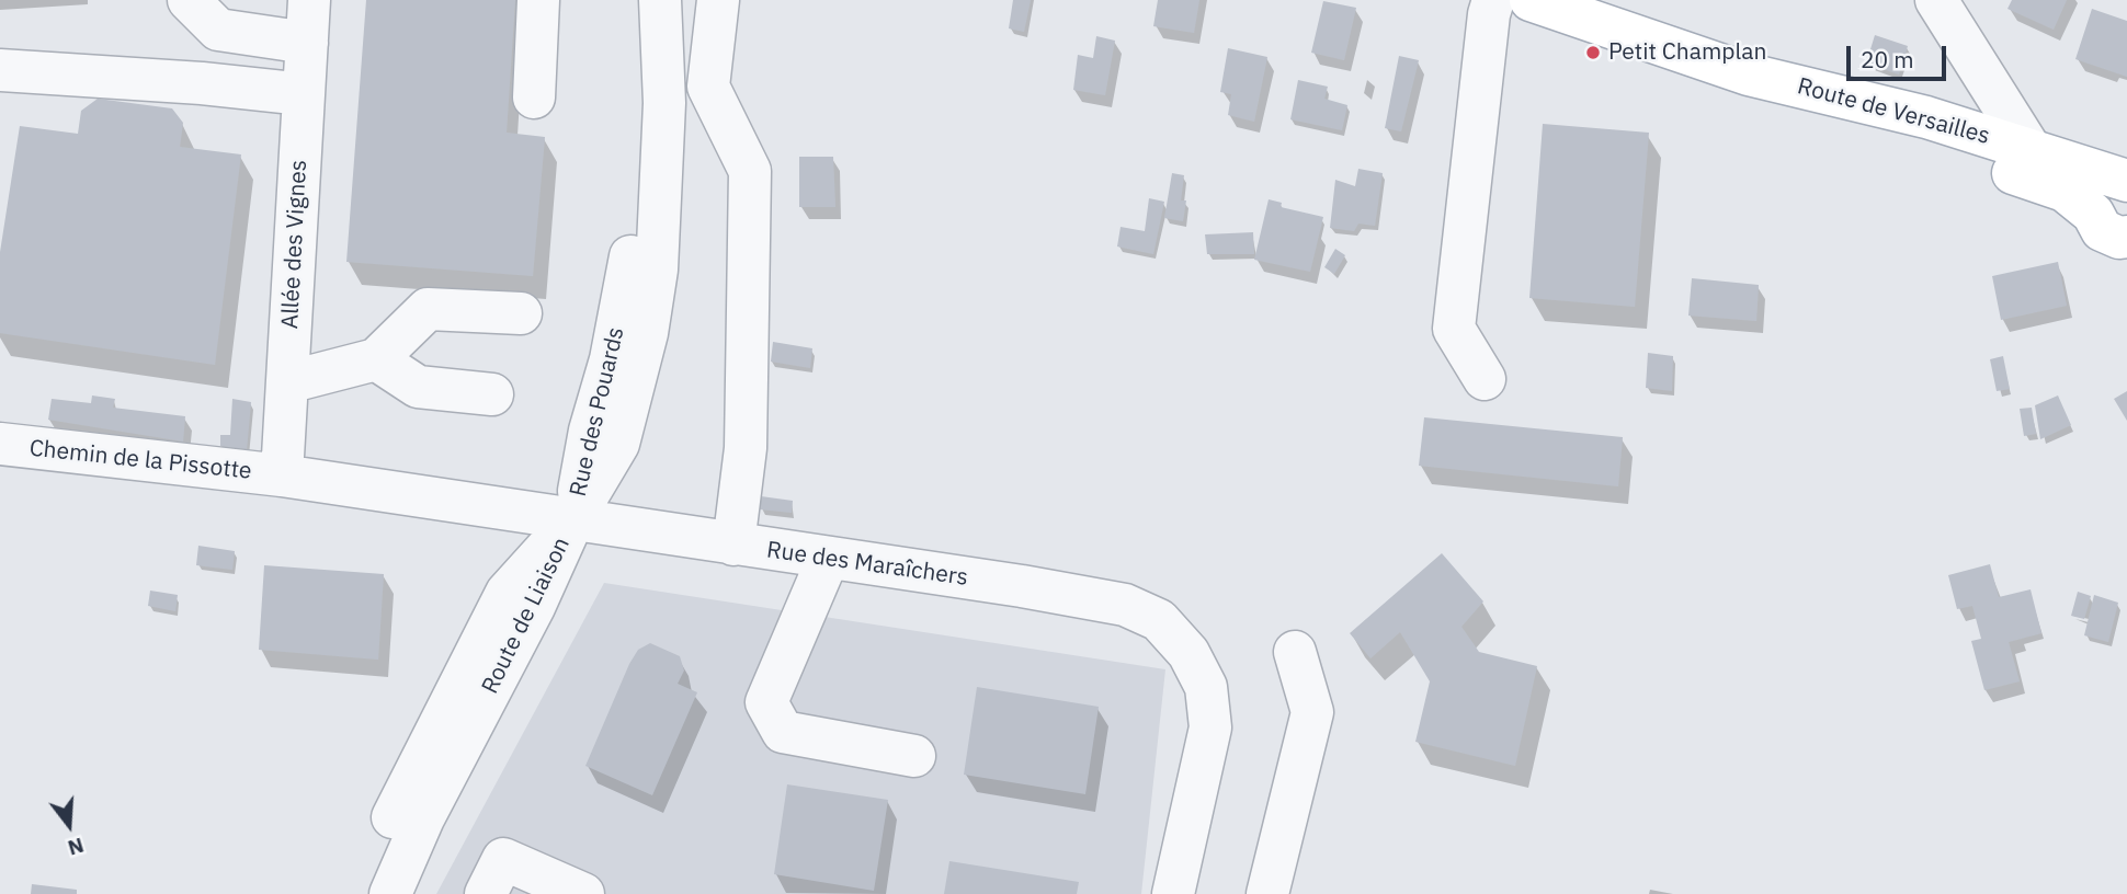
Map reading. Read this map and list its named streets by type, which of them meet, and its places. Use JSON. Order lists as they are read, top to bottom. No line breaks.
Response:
{"streets":{"main road":["Route de Versailles"],"street":["Allée des Vignes","Rue des Pouards","Chemin de la Pissotte","Rue des Maraîchers","Route de Liaison"]},"crossings":[["Allée des Vignes","Chemin de la Pissotte"],["Allée des Vignes","Rue des Maraîchers"],["Rue des Pouards","Rue des Maraîchers"],["Rue des Pouards","Route de Liaison"],["Chemin de la Pissotte","Rue des Maraîchers"],["Rue des Maraîchers","Route de Liaison"]],"places":["Petit Champlan"],"scale_bar":"20 m","north":"bottom"}
